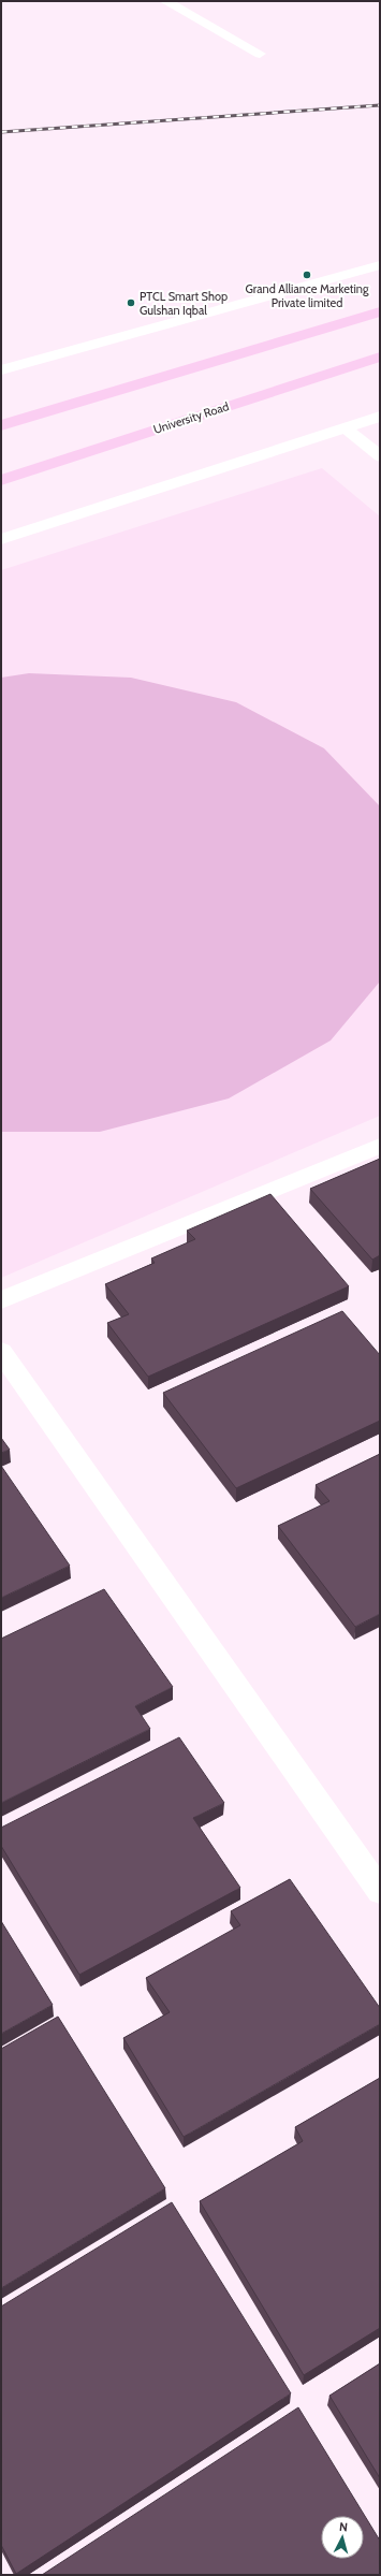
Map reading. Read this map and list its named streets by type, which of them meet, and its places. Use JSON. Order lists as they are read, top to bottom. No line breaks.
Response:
{"streets":{"main road":["University Road"]},"places":["Grand Alliance Marketing Private limited","PTCL Smart Shop Gulshan Iqbal"],"north":"top"}
